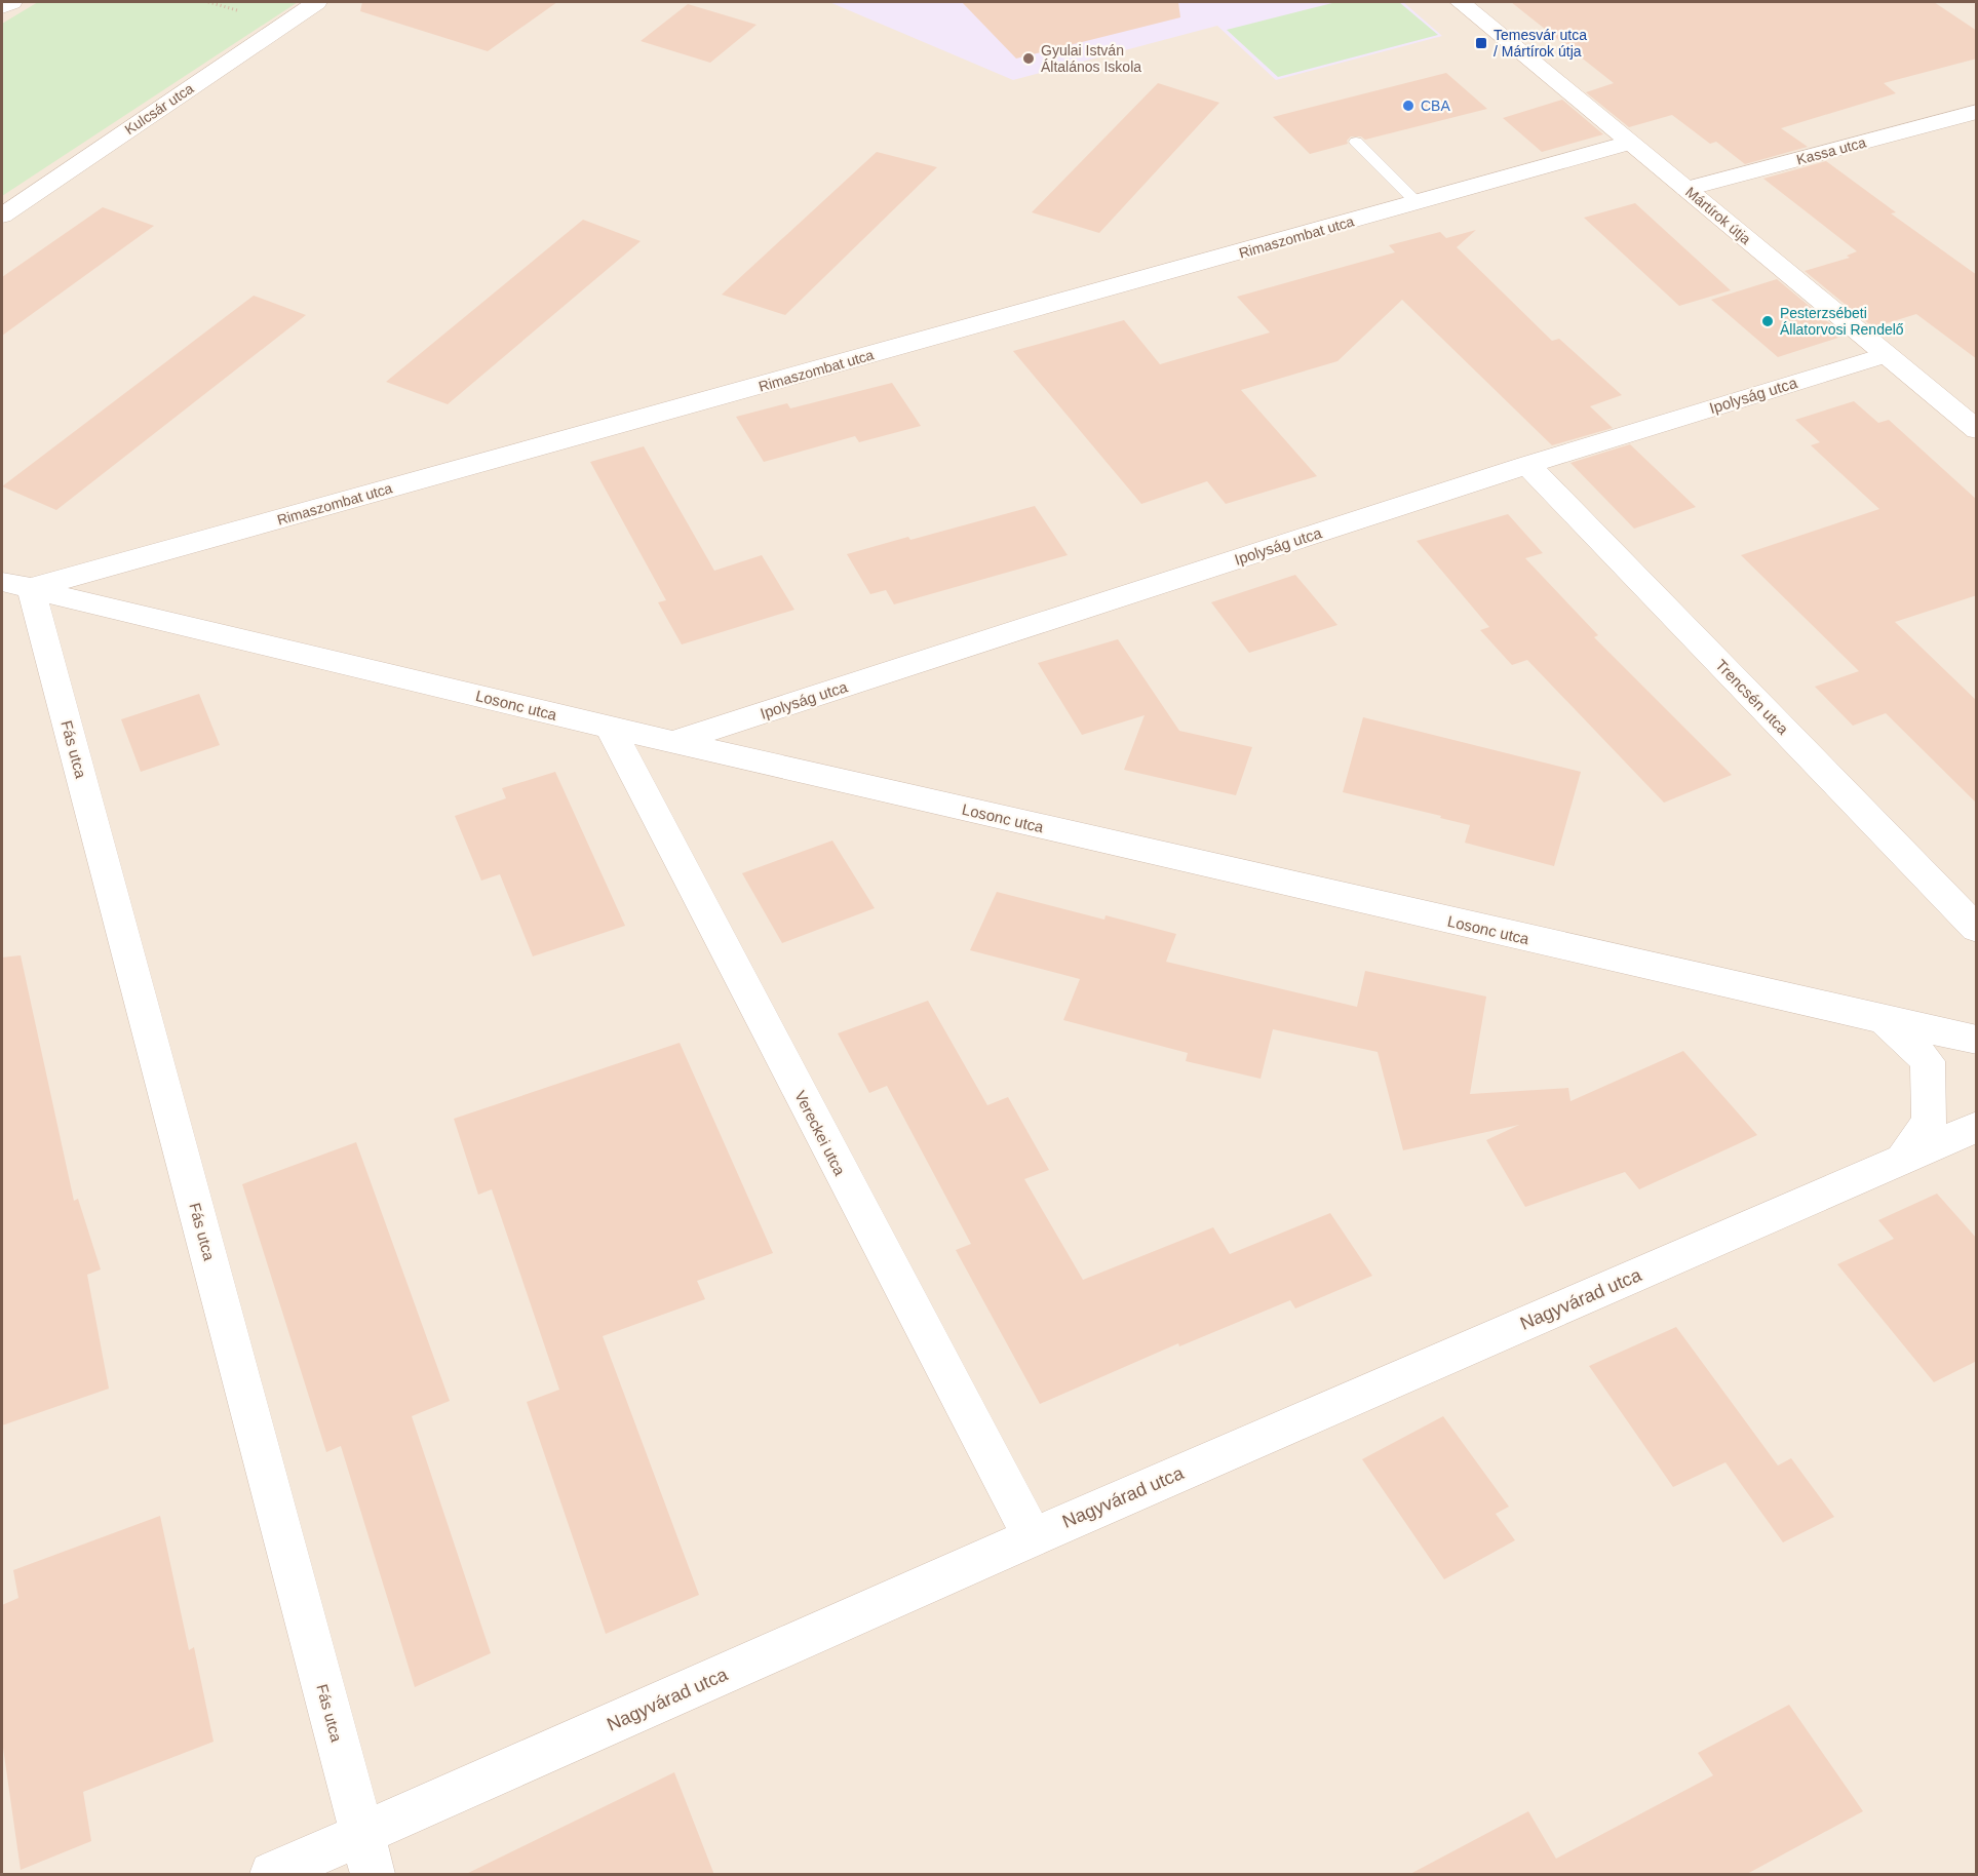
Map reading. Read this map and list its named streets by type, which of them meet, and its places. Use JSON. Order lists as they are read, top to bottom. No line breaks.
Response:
{"streets":{"street":["Kulcsár utca","Kassa utca","Mártírok útja","Rimaszombat utca","Ipolyság utca","Trencsén utca","Losonc utca","Fás utca","Vereckei utca","Nagyvárad utca"]},"crossings":[["Kassa utca","Mártírok útja"],["Mártírok útja","Rimaszombat utca"],["Mártírok útja","Ipolyság utca"],["Rimaszombat utca","Losonc utca"],["Rimaszombat utca","Fás utca"],["Ipolyság utca","Trencsén utca"],["Ipolyság utca","Losonc utca"],["Losonc utca","Fás utca"],["Losonc utca","Vereckei utca"],["Fás utca","Nagyvárad utca"],["Vereckei utca","Nagyvárad utca"]],"places":{"transit":["Temesvár utca / Mártírok útja"],"other":["Gyulai István Általános Iskola","CBA","Pesterzsébeti Állatorvosi Rendelő"]}}
